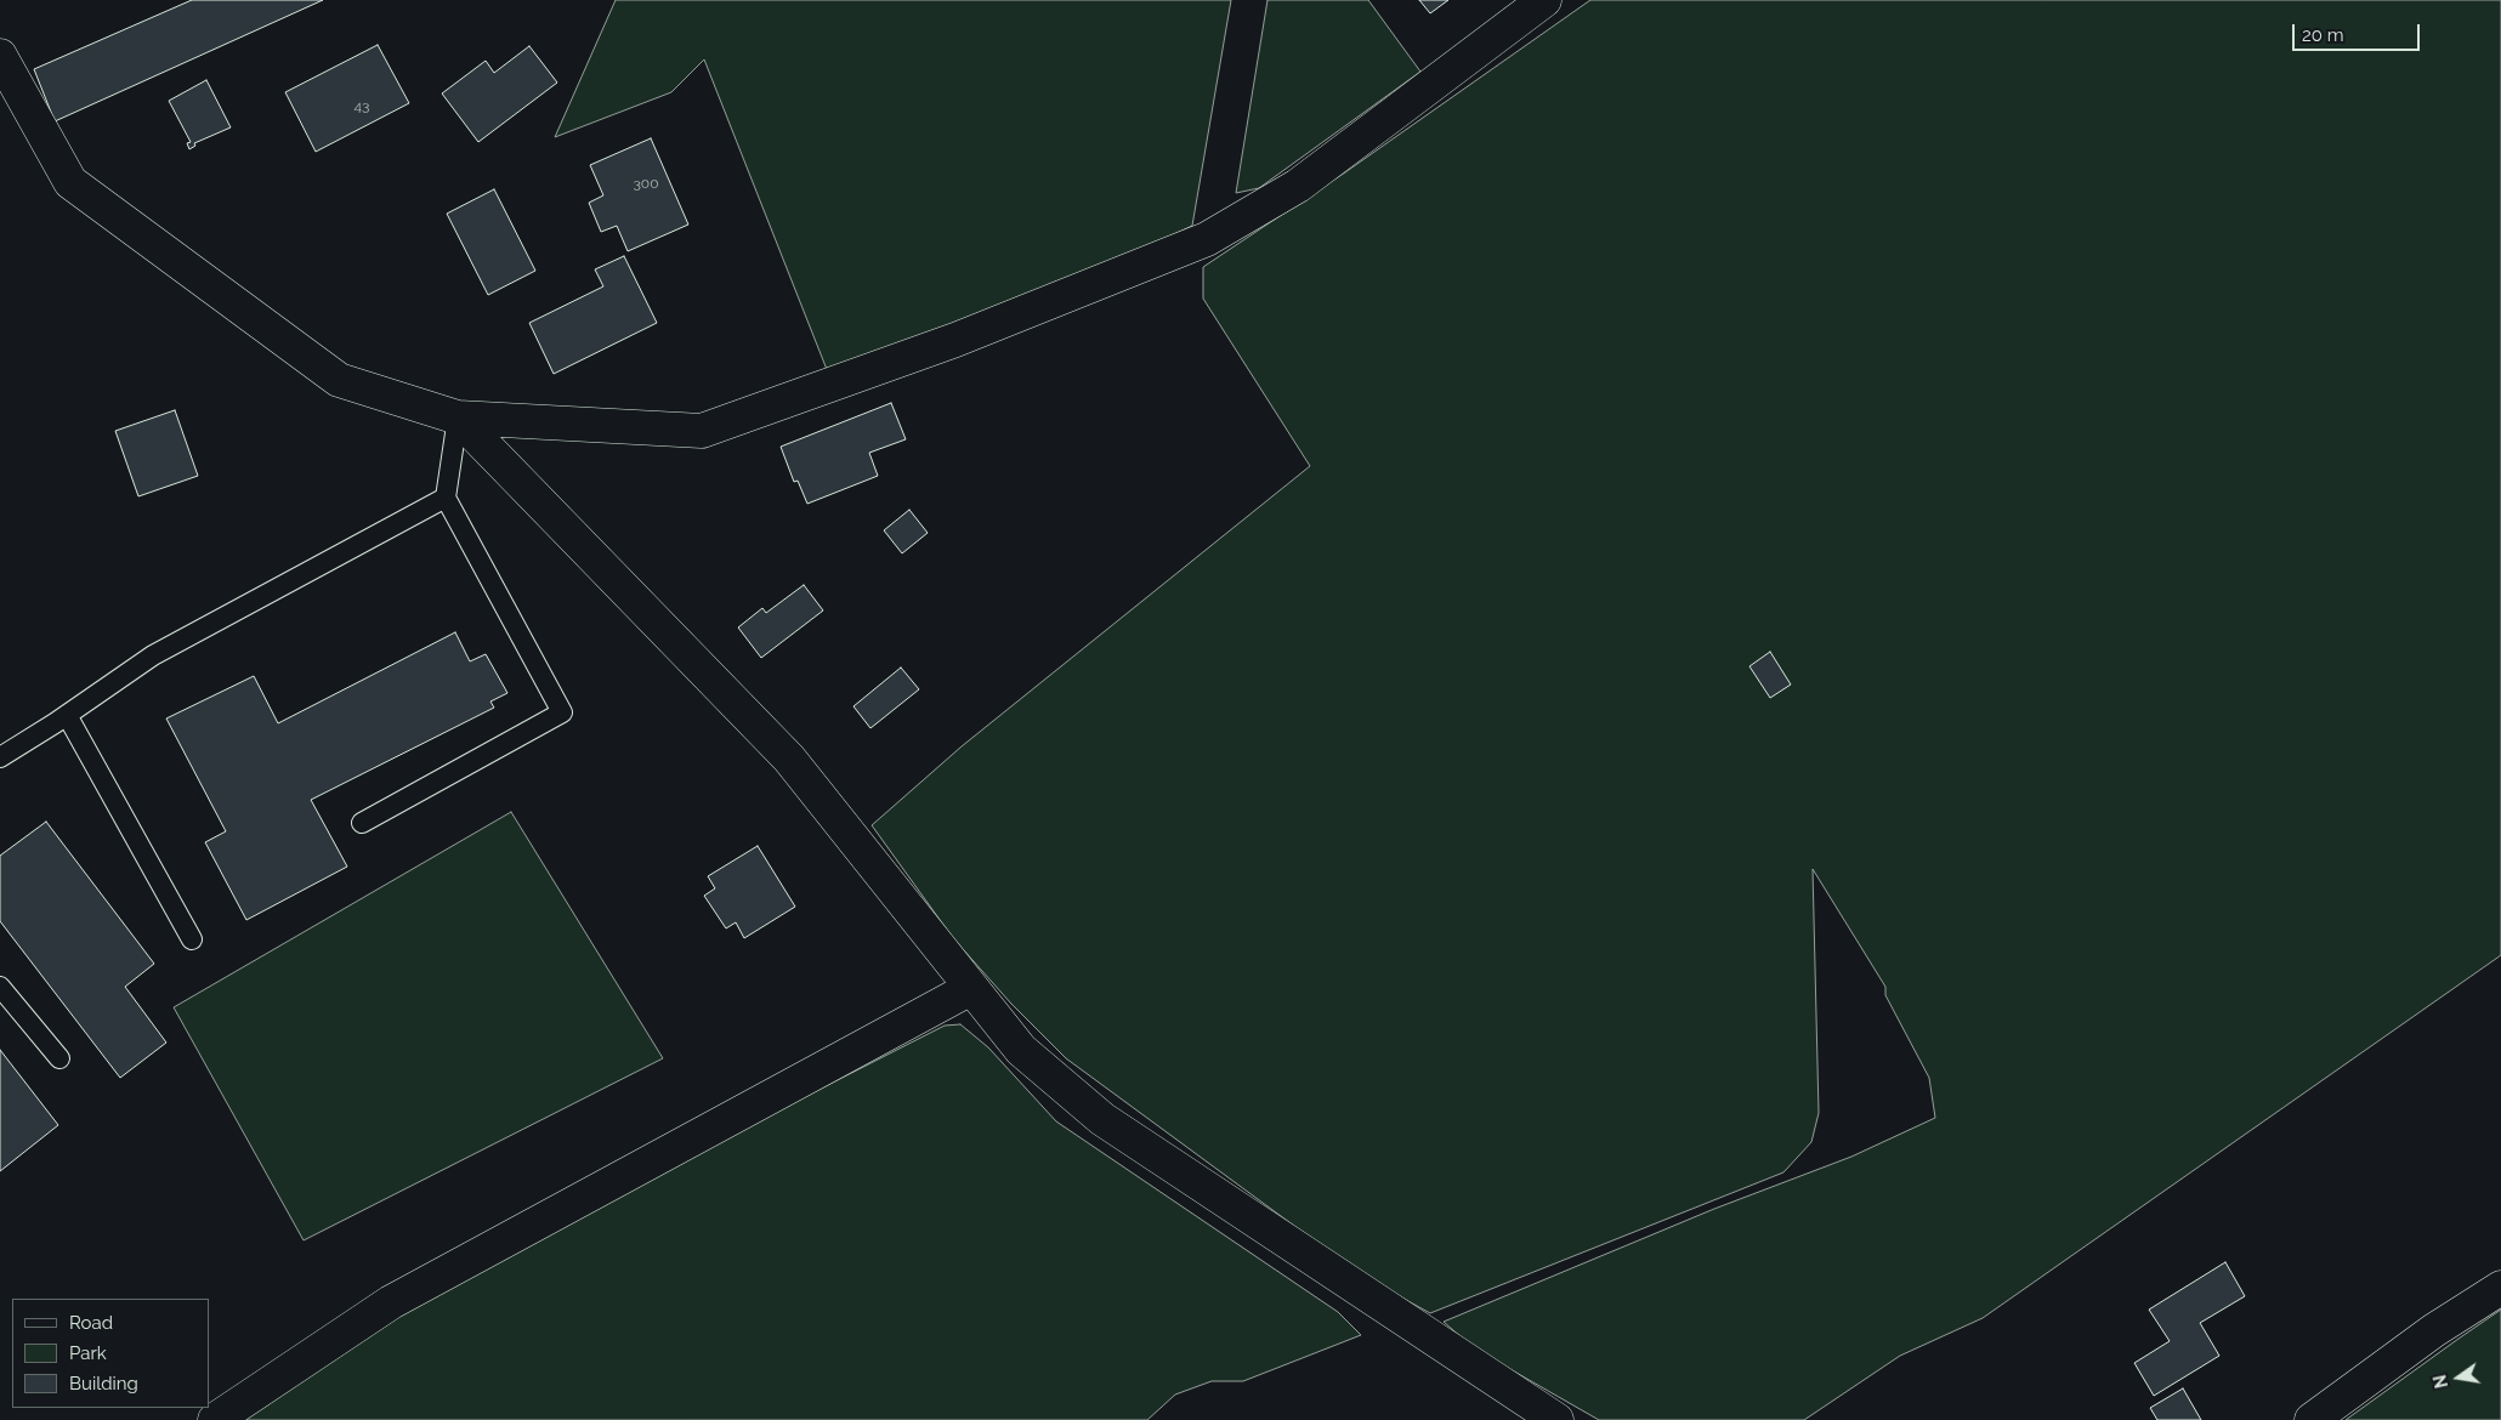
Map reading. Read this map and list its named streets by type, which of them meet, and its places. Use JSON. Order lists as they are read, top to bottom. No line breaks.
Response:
{"house_numbers":["43","300"],"legend":["Road","Park","Building"],"scale_bar":"20 m","north":"left"}
